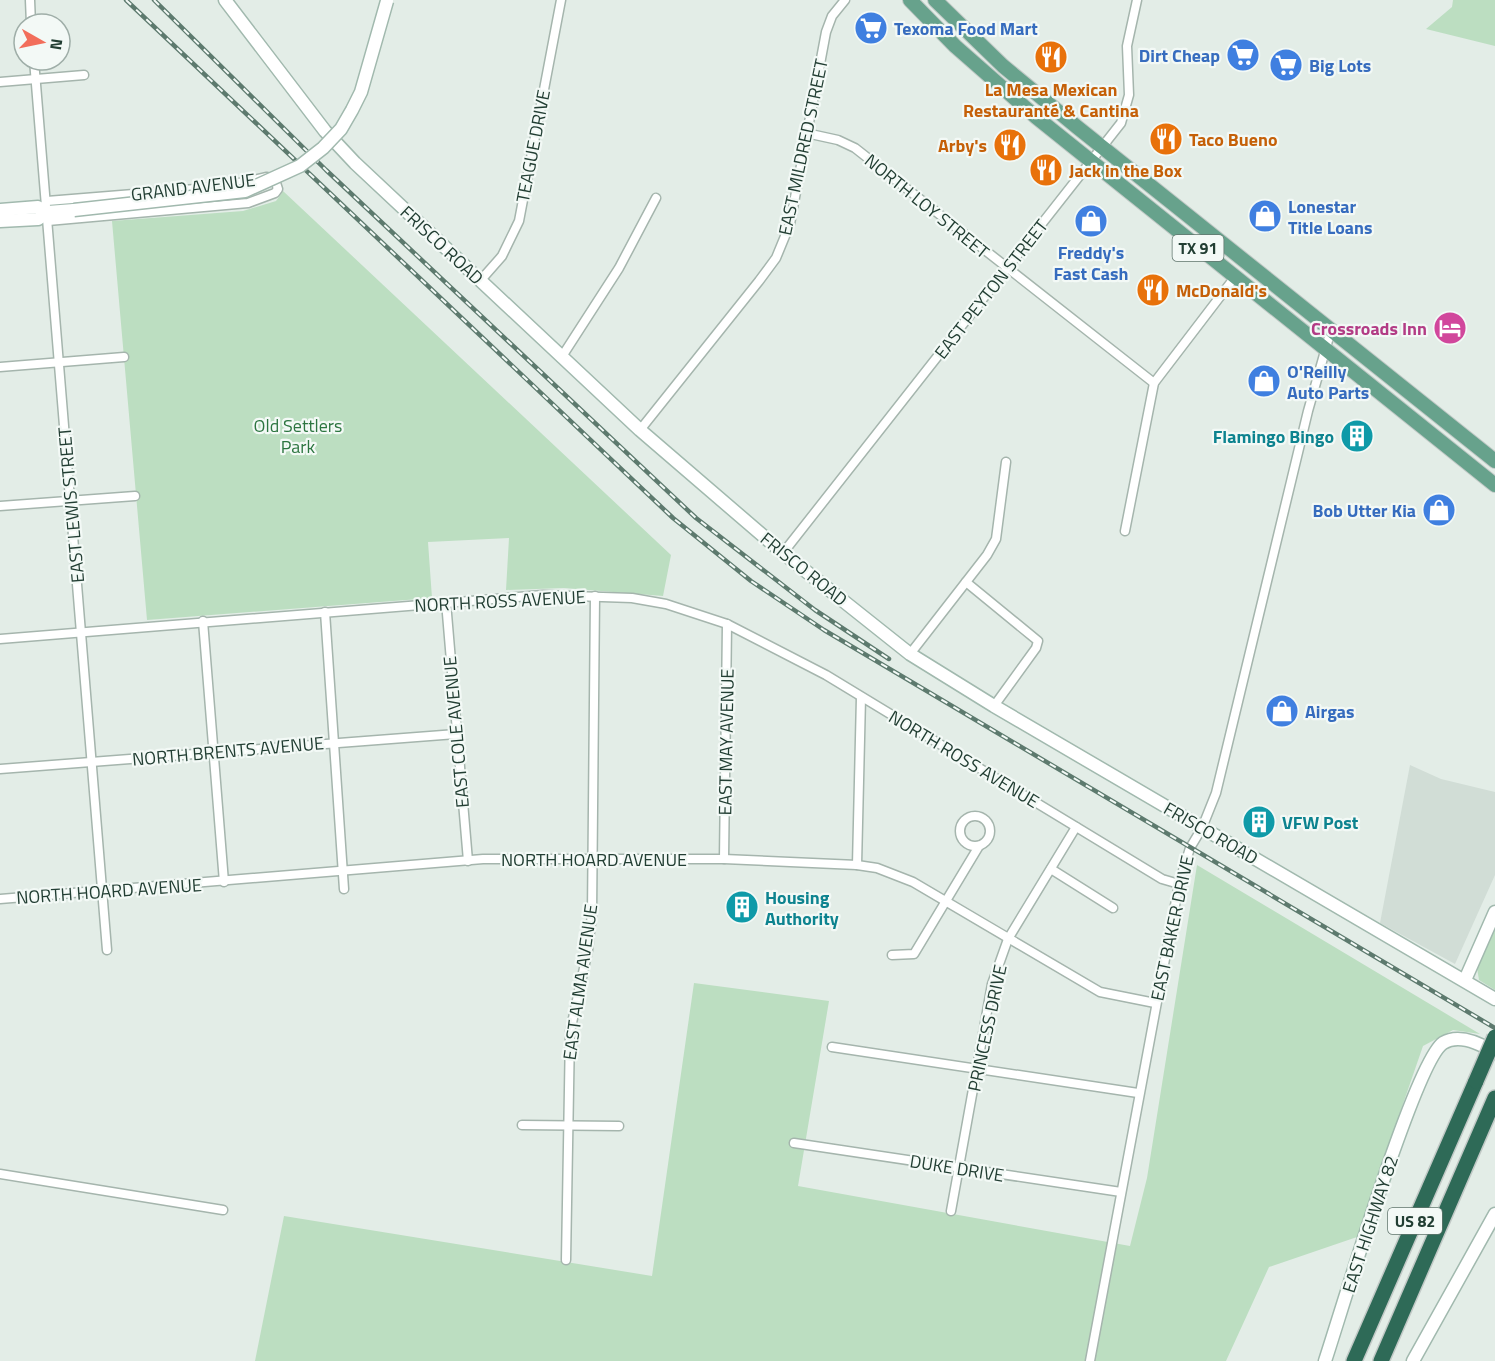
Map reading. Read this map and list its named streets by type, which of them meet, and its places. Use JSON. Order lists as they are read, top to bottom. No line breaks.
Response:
{"streets":{"highway":["US 82"],"main road":["TX 91"],"street":["TEAGUE DRIVE","EAST MILDRED STREET","GRAND AVENUE","NORTH LOY STREET","FRISCO ROAD","EAST PEYTON STREET","EAST LEWIS STREET","NORTH ROSS AVENUE","EAST COLE AVENUE","EAST MAY AVENUE","NORTH BRENTS AVENUE","NORTH HOARD AVENUE","EAST BAKER DRIVE","EAST ALMA AVENUE","PRINCESS DRIVE","DUKE DRIVE","EAST HIGHWAY 82"]},"crossings":[["TEAGUE DRIVE","FRISCO ROAD"],["EAST MILDRED STREET","NORTH LOY STREET"],["EAST MILDRED STREET","FRISCO ROAD"],["GRAND AVENUE","EAST LEWIS STREET"],["NORTH LOY STREET","EAST PEYTON STREET"],["FRISCO ROAD","EAST PEYTON STREET"],["FRISCO ROAD","EAST BAKER DRIVE"],["TX 91","EAST PEYTON STREET"],["TX 91","EAST BAKER DRIVE"],["EAST LEWIS STREET","NORTH ROSS AVENUE"],["EAST LEWIS STREET","NORTH BRENTS AVENUE"],["EAST LEWIS STREET","NORTH HOARD AVENUE"],["NORTH ROSS AVENUE","EAST COLE AVENUE"],["NORTH ROSS AVENUE","EAST MAY AVENUE"],["NORTH ROSS AVENUE","EAST BAKER DRIVE"],["NORTH ROSS AVENUE","EAST ALMA AVENUE"],["NORTH ROSS AVENUE","PRINCESS DRIVE"],["EAST COLE AVENUE","NORTH BRENTS AVENUE"],["EAST COLE AVENUE","NORTH HOARD AVENUE"],["EAST MAY AVENUE","NORTH HOARD AVENUE"],["NORTH HOARD AVENUE","EAST BAKER DRIVE"],["NORTH HOARD AVENUE","EAST ALMA AVENUE"],["NORTH HOARD AVENUE","PRINCESS DRIVE"],["EAST BAKER DRIVE","DUKE DRIVE"],["PRINCESS DRIVE","DUKE DRIVE"]],"parks":["Old Settlers Park"],"places":{"supermarket":["Texoma Food Mart","Dirt Cheap","Big Lots"],"restaurant":["La Mesa Mexican Restauranté & Cantina","Taco Bueno","Arby's","Jack in the Box","McDonald's"],"shop":["Lonestar Title Loans","Freddy's Fast Cash","O'Reilly Auto Parts","Bob Utter Kia","Airgas"],"hotel":["Crossroads Inn"],"building":["Flamingo Bingo","VFW Post","Housing Authority"]},"north":"right"}
